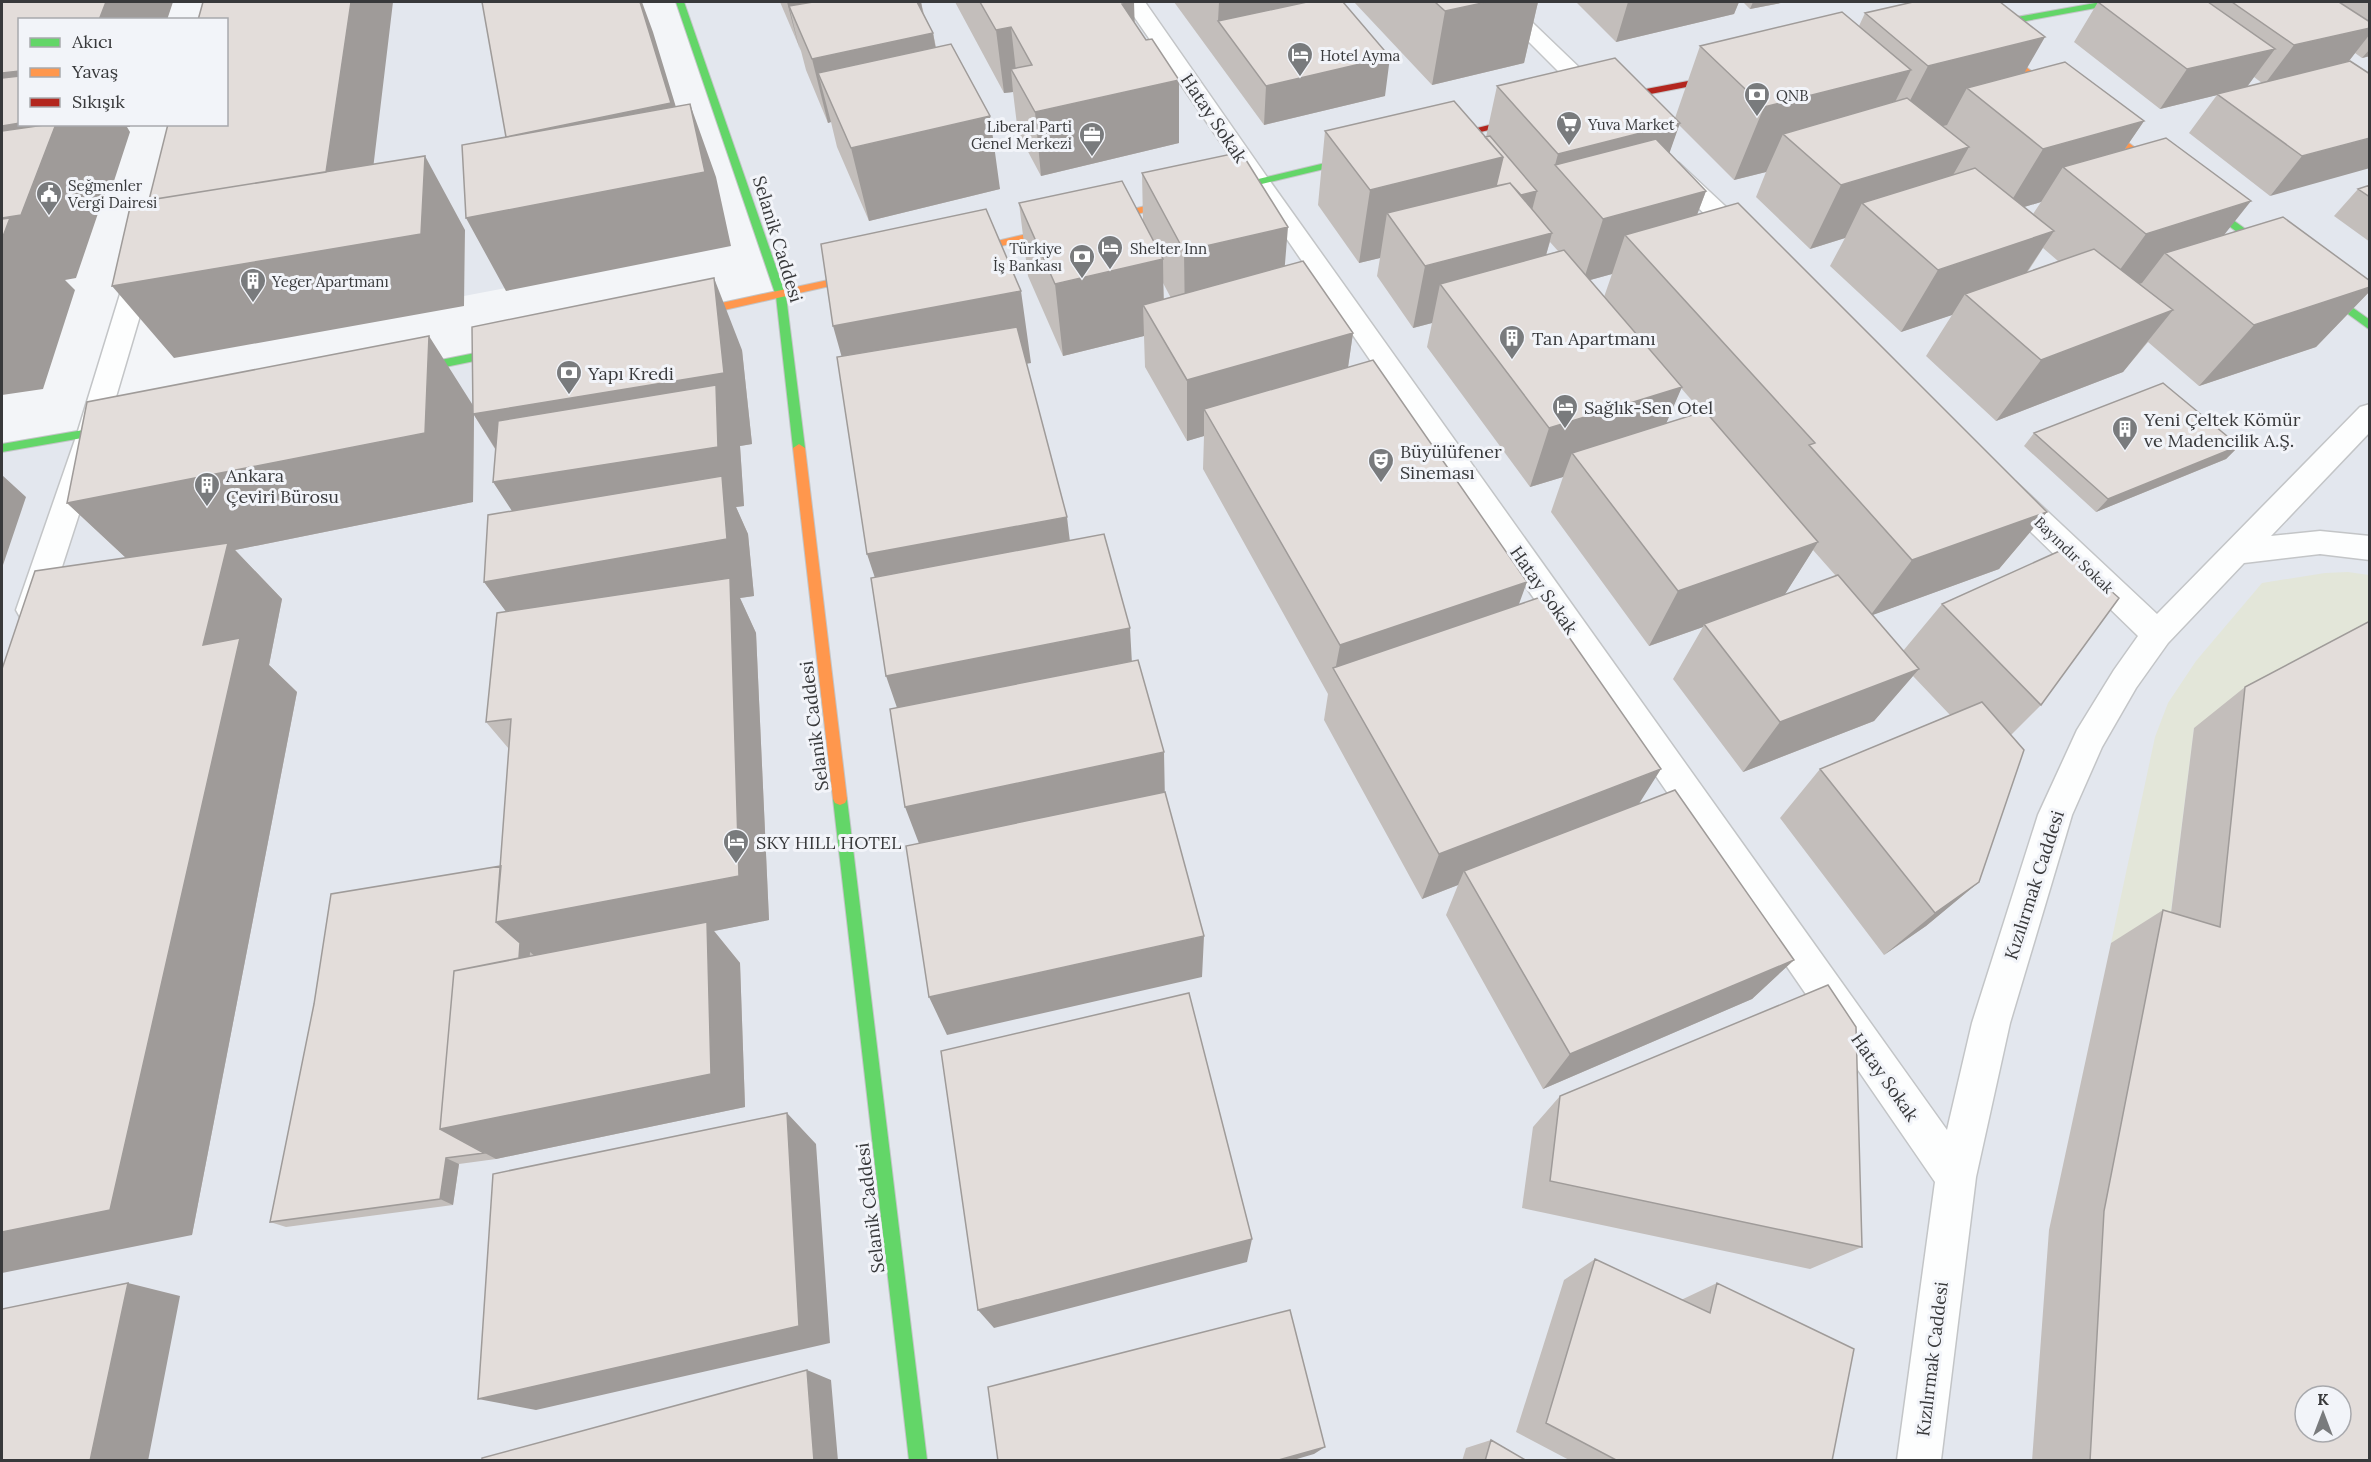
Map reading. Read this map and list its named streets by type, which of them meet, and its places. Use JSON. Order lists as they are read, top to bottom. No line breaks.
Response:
{"streets":{"main road":["Selanik Caddesi"],"street":["Hatay Sokak","Bayındır Sokak","Kızılırmak Caddesi"]},"crossings":[["Hatay Sokak","Kızılırmak Caddesi"],["Bayındır Sokak","Kızılırmak Caddesi"]],"places":{"hotel":["Hotel Ayma","Shelter Inn","Sağlık-Sen Otel","SKY HILL HOTEL"],"bank":["QNB","Türkiye İş Bankası","Yapı Kredi"],"supermarket":["Yuva Market"],"office":["Liberal Parti Genel Merkezi"],"public building":["Seğmenler Vergi Dairesi"],"building":["Yeger Apartmanı","Tan Apartmanı","Yeni Çeltek Kömür ve Madencilik A.Ş.","Ankara Çeviri Bürosu"],"theatre":["Büyülüfener Sineması"]},"legend":["Akıcı","Yavaş","Sıkışık"],"north":"top"}
